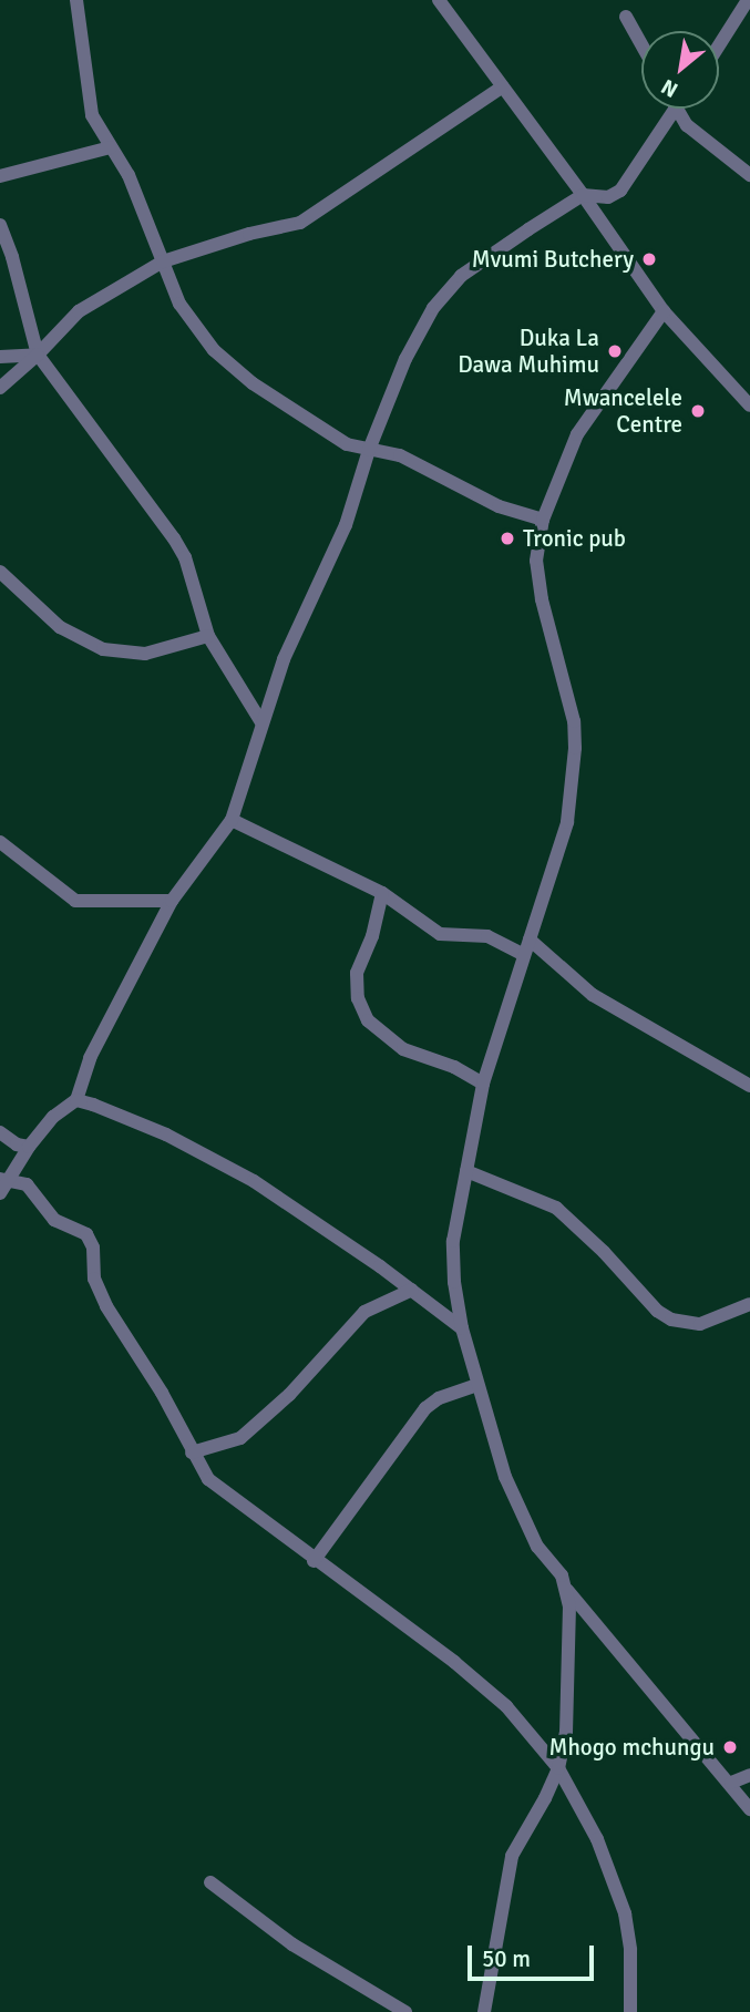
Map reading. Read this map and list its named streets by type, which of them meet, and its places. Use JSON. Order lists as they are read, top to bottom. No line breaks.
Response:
{"places":["Mvumi Butchery","Duka La Dawa Muhimu","Mwancelele Centre","Tronic pub","Mhogo mchungu"],"scale_bar":"50 m","north":"bottom left"}
